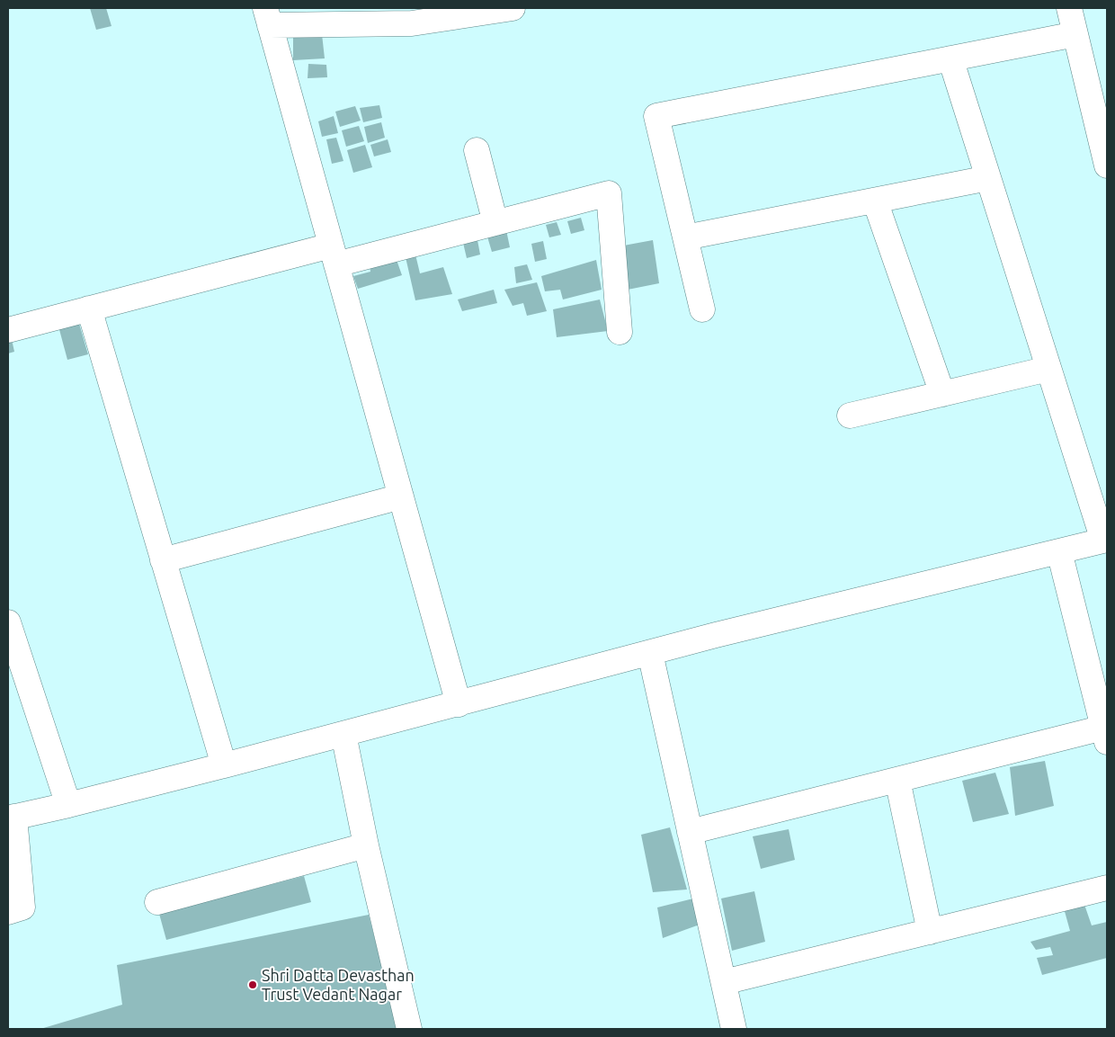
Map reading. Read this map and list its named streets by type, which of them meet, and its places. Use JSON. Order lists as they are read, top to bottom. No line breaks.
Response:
{"places":["Shri Datta Devasthan Trust Vedant Nagar"]}
